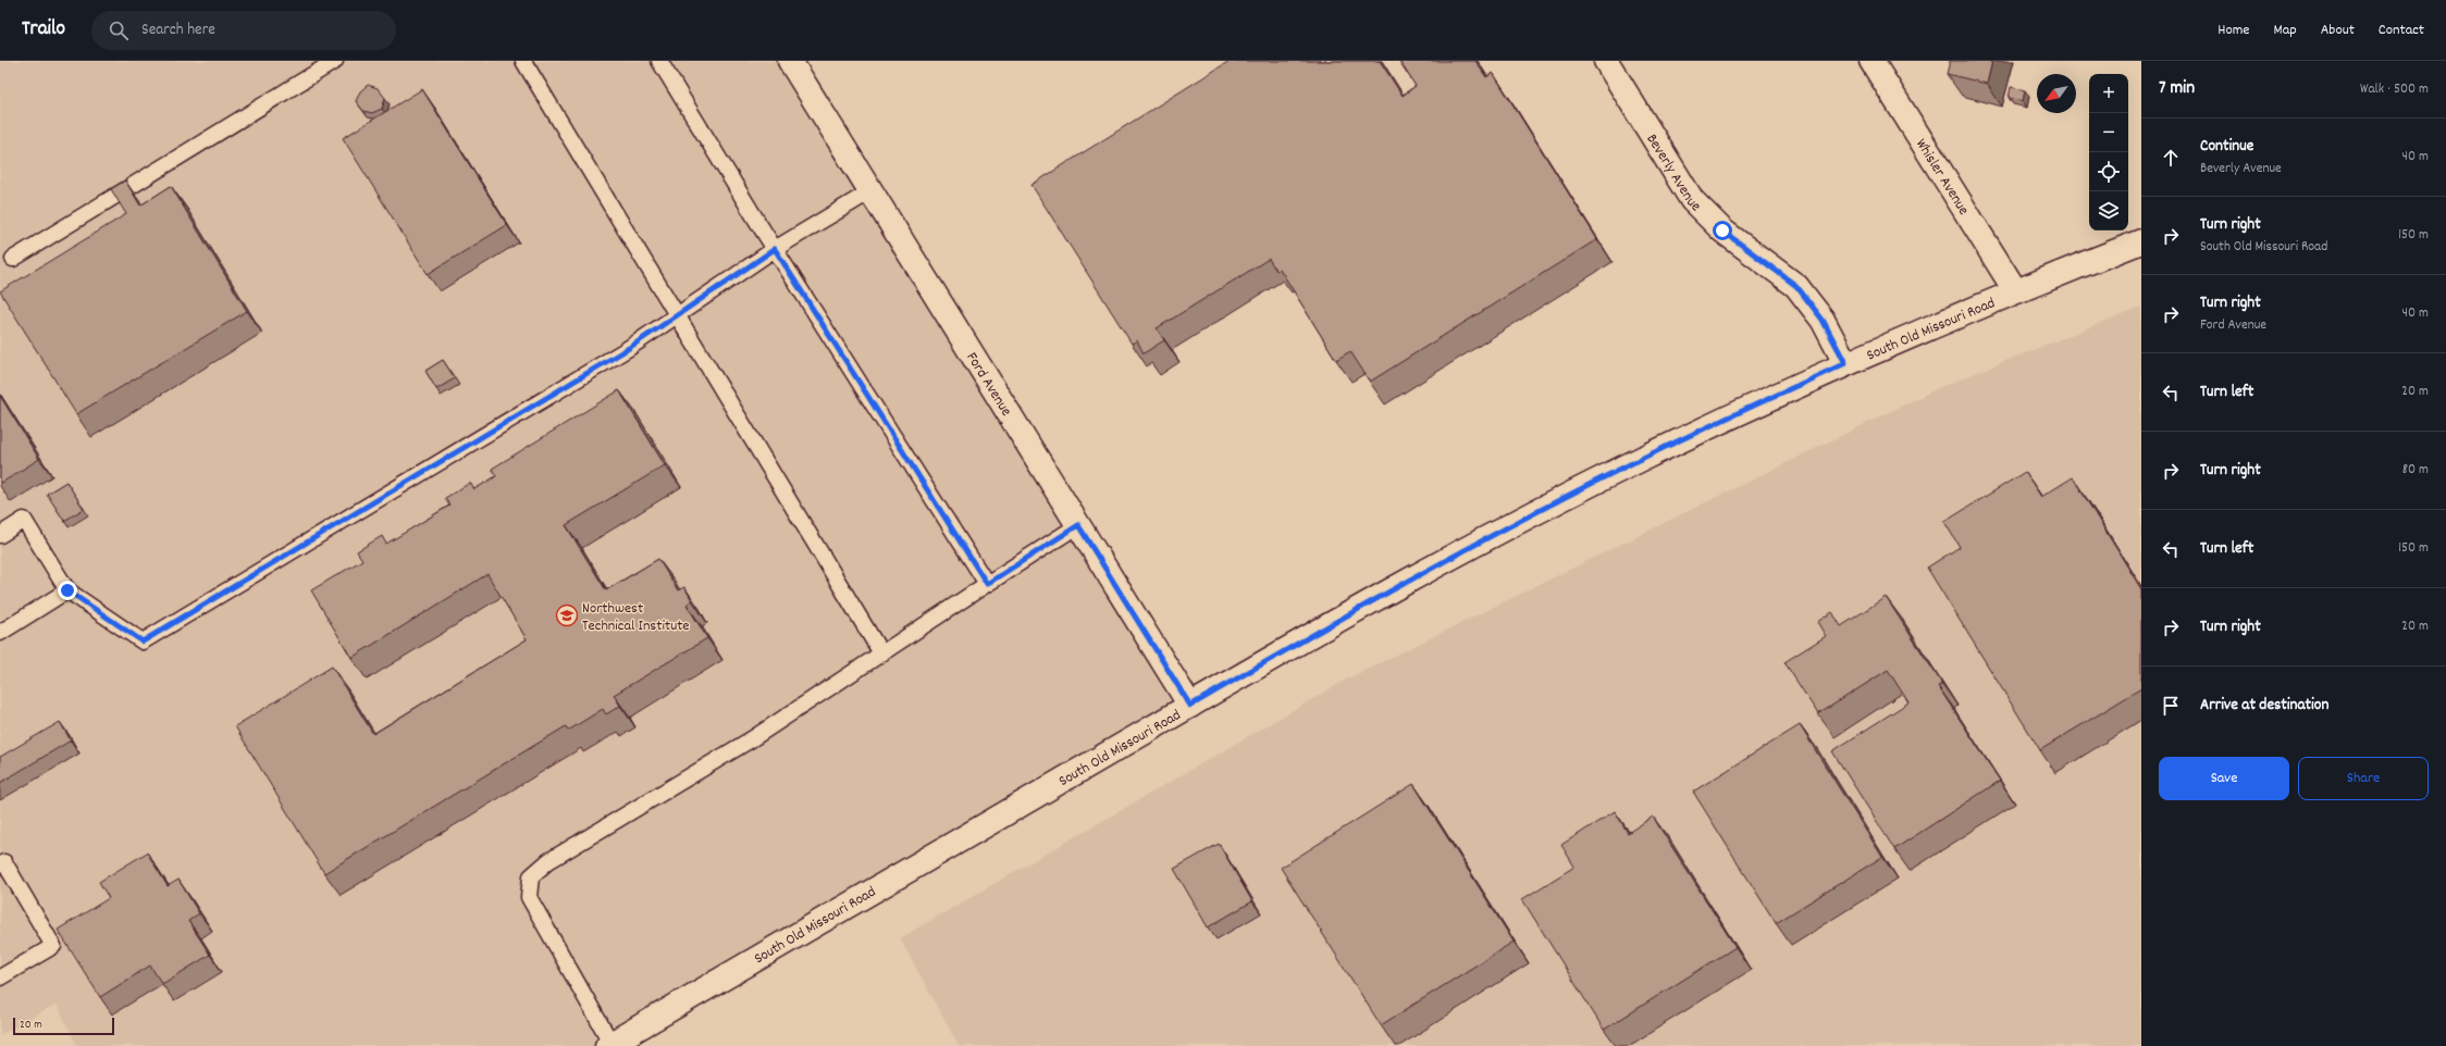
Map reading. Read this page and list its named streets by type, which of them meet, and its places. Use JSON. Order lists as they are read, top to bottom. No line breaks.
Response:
{"streets":{"main road":["Beverly Avenue","Whisler Avenue","South Old Missouri Road","Ford Avenue"]},"crossings":[["Beverly Avenue","South Old Missouri Road"],["Whisler Avenue","South Old Missouri Road"],["South Old Missouri Road","Ford Avenue"]],"places":{"school or university":["Northwest Technical Institute"]},"scale_bar":"20 m","north":"bottom left","page":{"header":"Trailo","search":"Search here","nav":["Home","Map","About","Contact"],"heading":["7 min","Walk · 500 m"],"map_buttons":["+","−"],"list":[["Continue","Beverly Avenue","40 m"],["Turn right","South Old Missouri Road","150 m"],["Turn right","Ford Avenue","40 m"],["Turn left","20 m"],["Turn right","80 m"],["Turn left","150 m"],["Turn right","20 m"],"Arrive at destination"],"buttons":["Save","Share"],"scale":"20 m"}}
